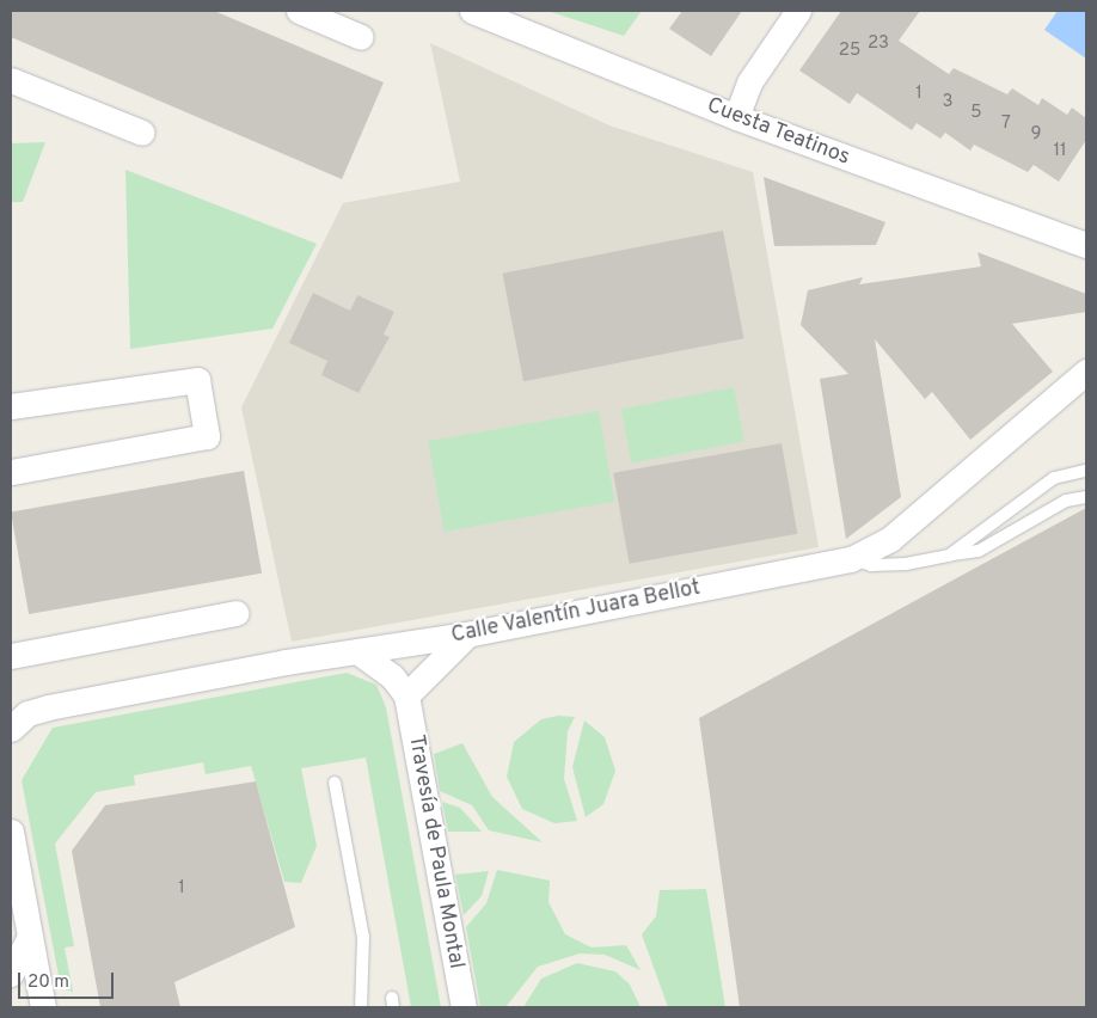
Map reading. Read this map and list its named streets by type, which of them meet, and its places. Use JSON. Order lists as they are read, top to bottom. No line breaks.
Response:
{"streets":{"street":["Cuesta Teatinos","Calle Valentín Juara Bellot","Travesía de Paula Montal"]},"crossings":[["Calle Valentín Juara Bellot","Travesía de Paula Montal"]],"house_numbers":["23","25","1","3","5","7","9","11","1"],"scale_bar":"20 m"}
